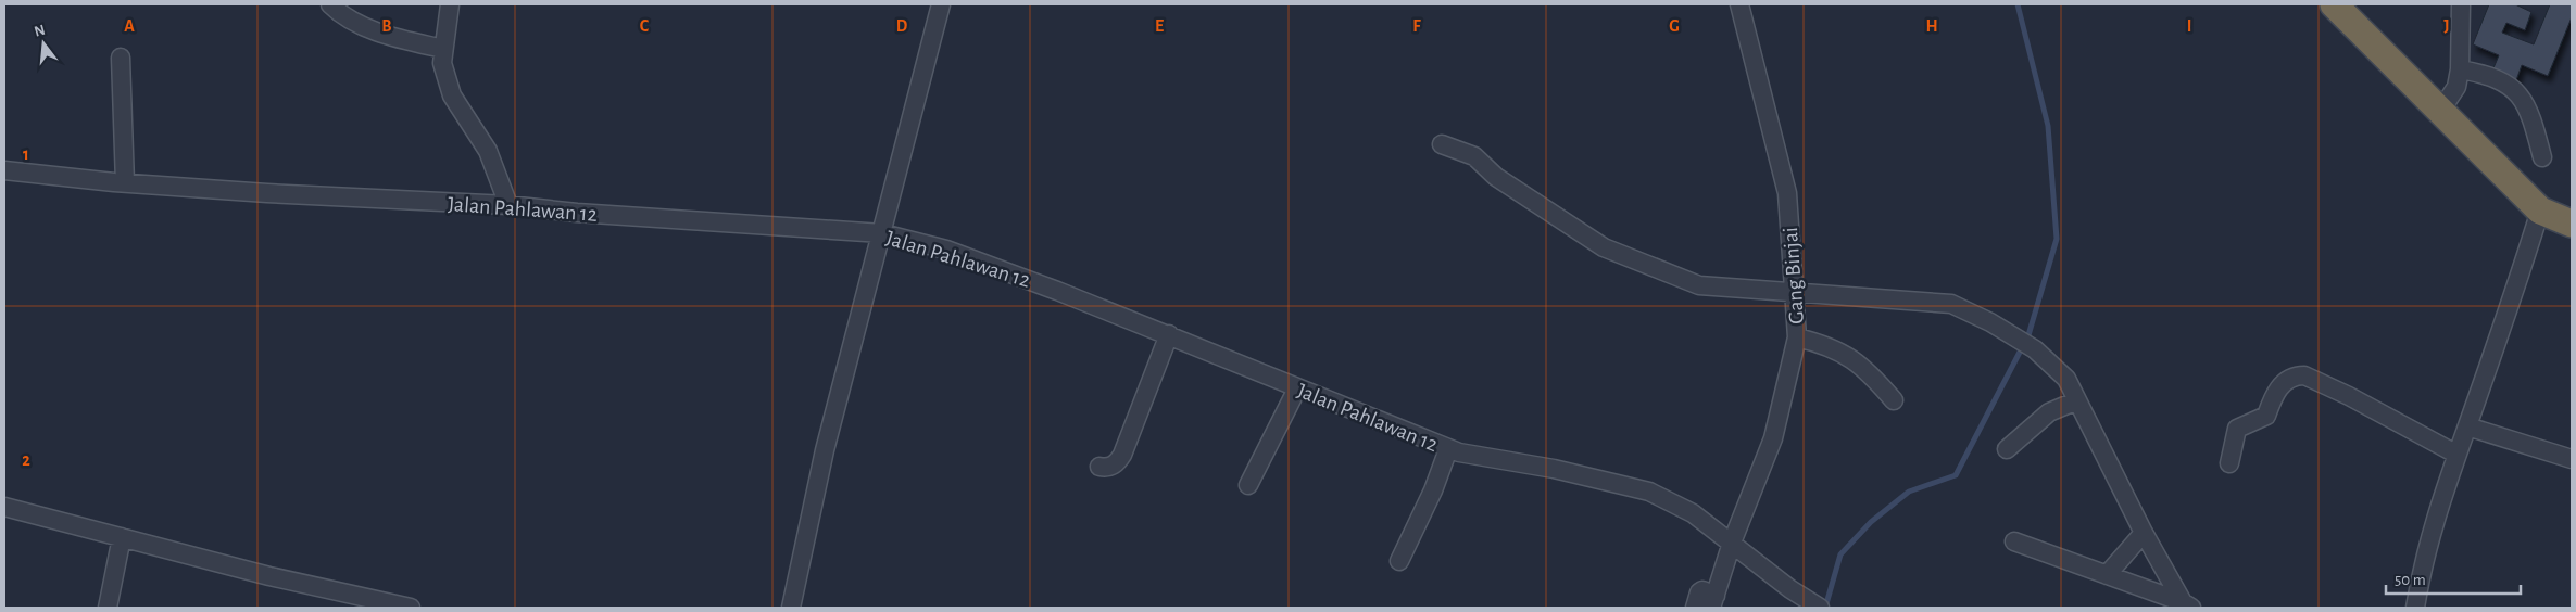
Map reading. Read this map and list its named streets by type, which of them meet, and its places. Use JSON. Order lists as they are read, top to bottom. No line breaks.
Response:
{"streets":{"street":["Jalan Pahlawan 12","Gang Binjai"]},"crossings":[["Jalan Pahlawan 12","Gang Binjai"]],"scale_bar":"50 m","north":"top","grid":{"columns":["A","B","C","D","E","F","G","H","I","J"],"rows":["1","2"]}}
